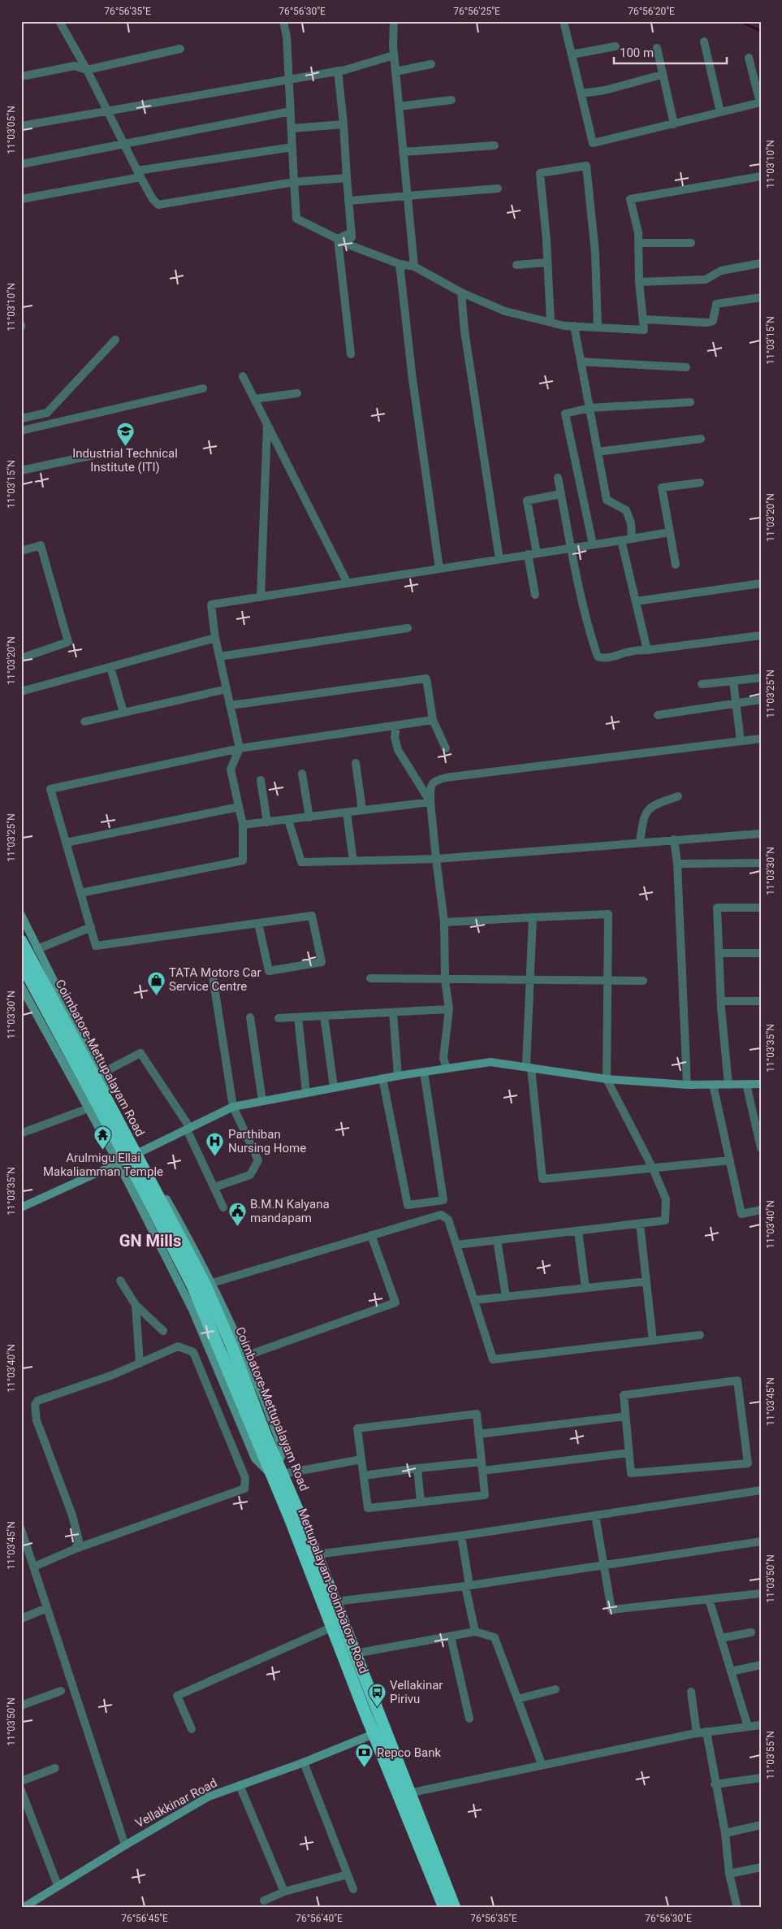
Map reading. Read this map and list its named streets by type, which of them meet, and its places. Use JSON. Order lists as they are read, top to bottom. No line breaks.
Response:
{"streets":{"highway":["Coimbatore-Mettupalayam Road","Mettupalayam-Coimbatore Road"],"street":["Vellakkinar Road"]},"crossings":[["Coimbatore-Mettupalayam Road","Mettupalayam-Coimbatore Road"],["Coimbatore-Mettupalayam Road","Vellakkinar Road"],["Mettupalayam-Coimbatore Road","Vellakkinar Road"]],"districts":["GN Mills"],"places":{"school or university":["Industrial Technical Institute (ITI)"],"shop":["TATA Motors Car Service Centre"],"temple":["Arulmigu Ellai Makaliamman Temple"],"hospital":["Parthiban Nursing Home"],"public building":["B.M.N Kalyana mandapam"],"bus stop":["Vellakinar Pirivu"],"bank":["Repco Bank"]},"scale_bar":"100 m","coordinates":["76°56'35\"E","76°56'30\"E","76°56'25\"E","76°56'20\"E","11°03'05\"N","11°03'10\"N","11°03'15\"N","11°03'20\"N","11°03'25\"N","11°03'30\"N","11°03'35\"N","11°03'40\"N","11°03'45\"N","11°03'50\"N","11°03'55\"N","76°56'45\"E","76°56'40\"E"]}
